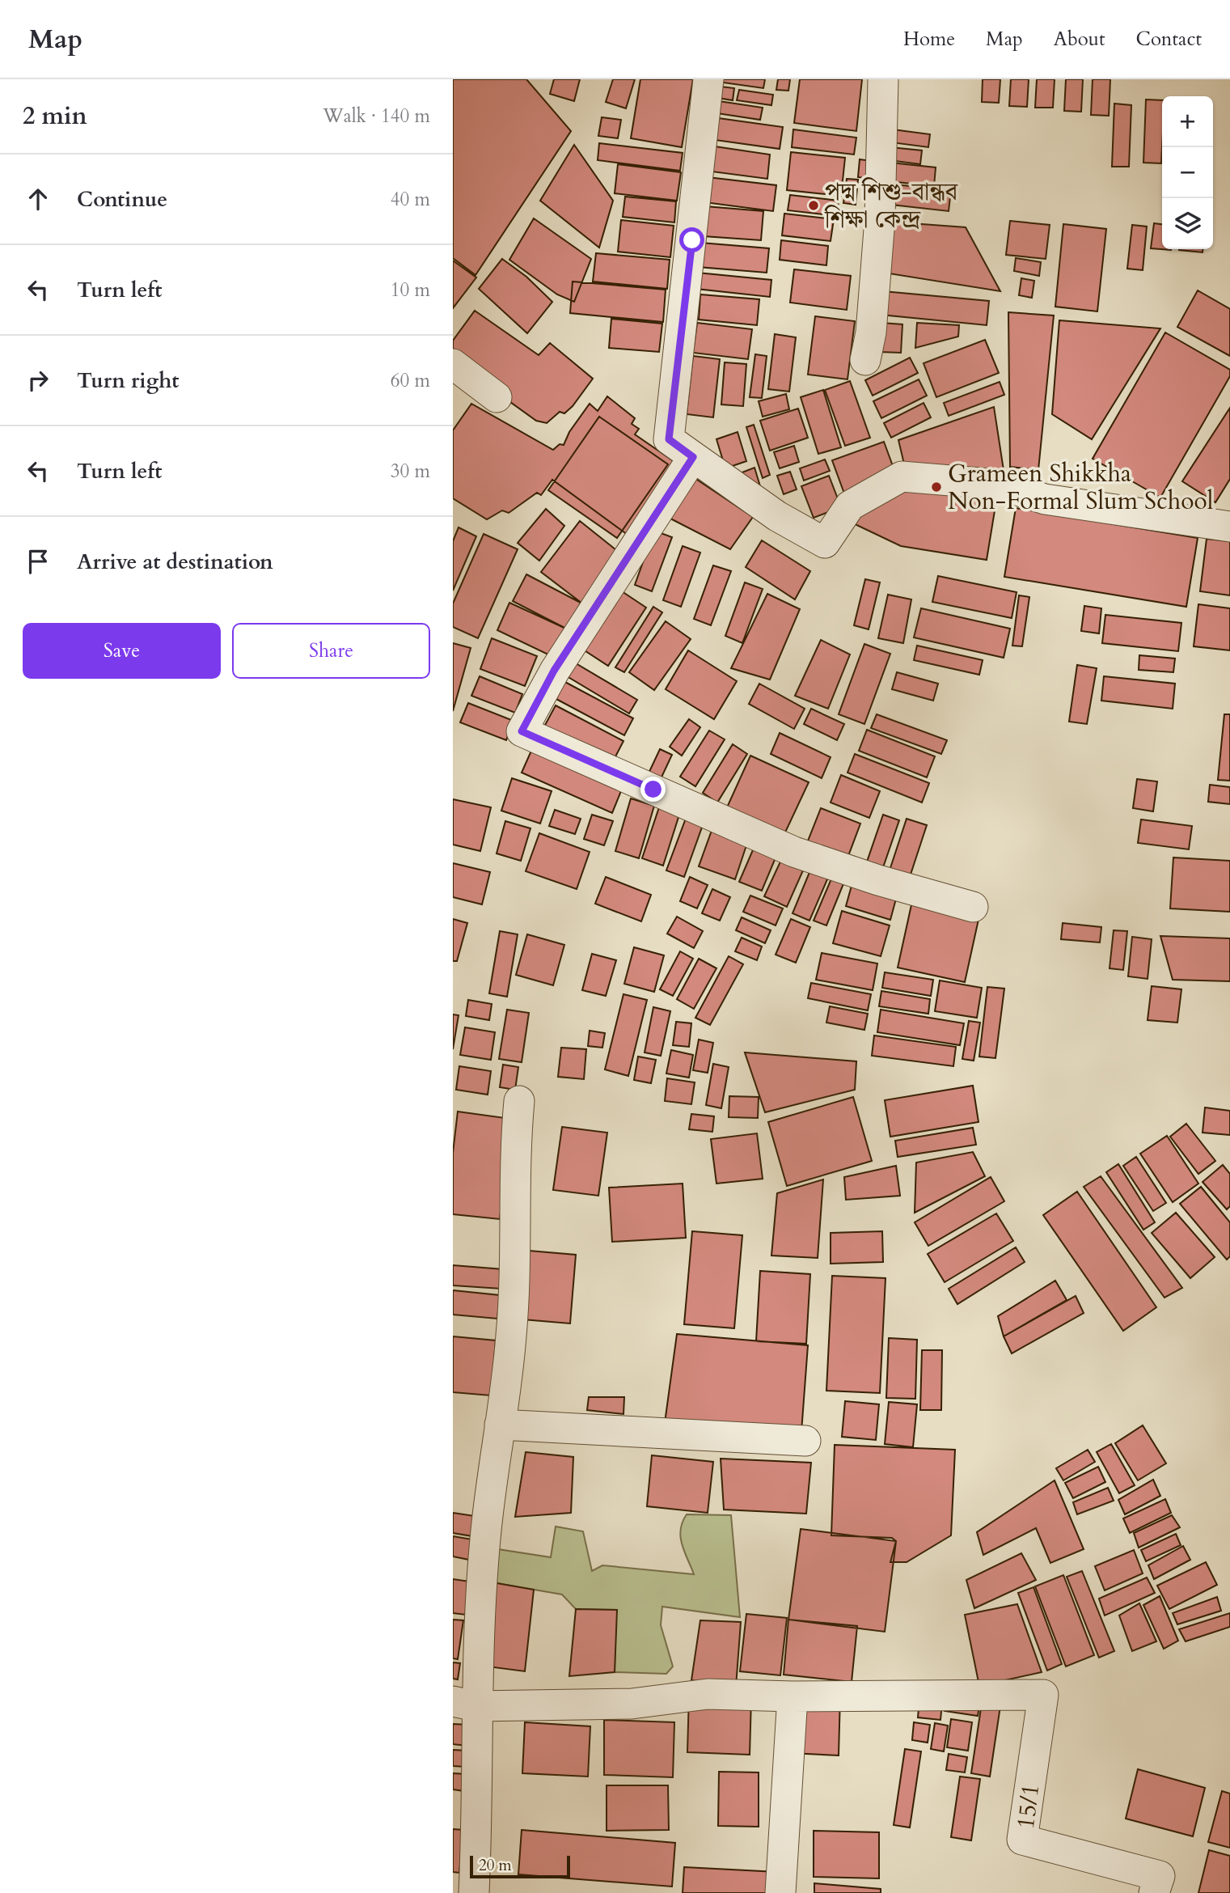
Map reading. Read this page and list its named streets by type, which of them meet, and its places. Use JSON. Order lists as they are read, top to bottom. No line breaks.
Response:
{"streets":{"street":["15/1"]},"places":["পদ্ম শিশু-বান্ধব শিক্ষা কেন্দ্র","Grameen Shikkha Non-Formal Slum School"],"scale_bar":"20 m","page":{"header":"Map","nav":["Home","Map","About","Contact"],"heading":["2 min","Walk · 140 m"],"map_buttons":["+","−"],"list":[["Continue","40 m"],["Turn left","10 m"],["Turn right","60 m"],["Turn left","30 m"],"Arrive at destination"],"buttons":["Save","Share"],"scale":"20 m"}}
